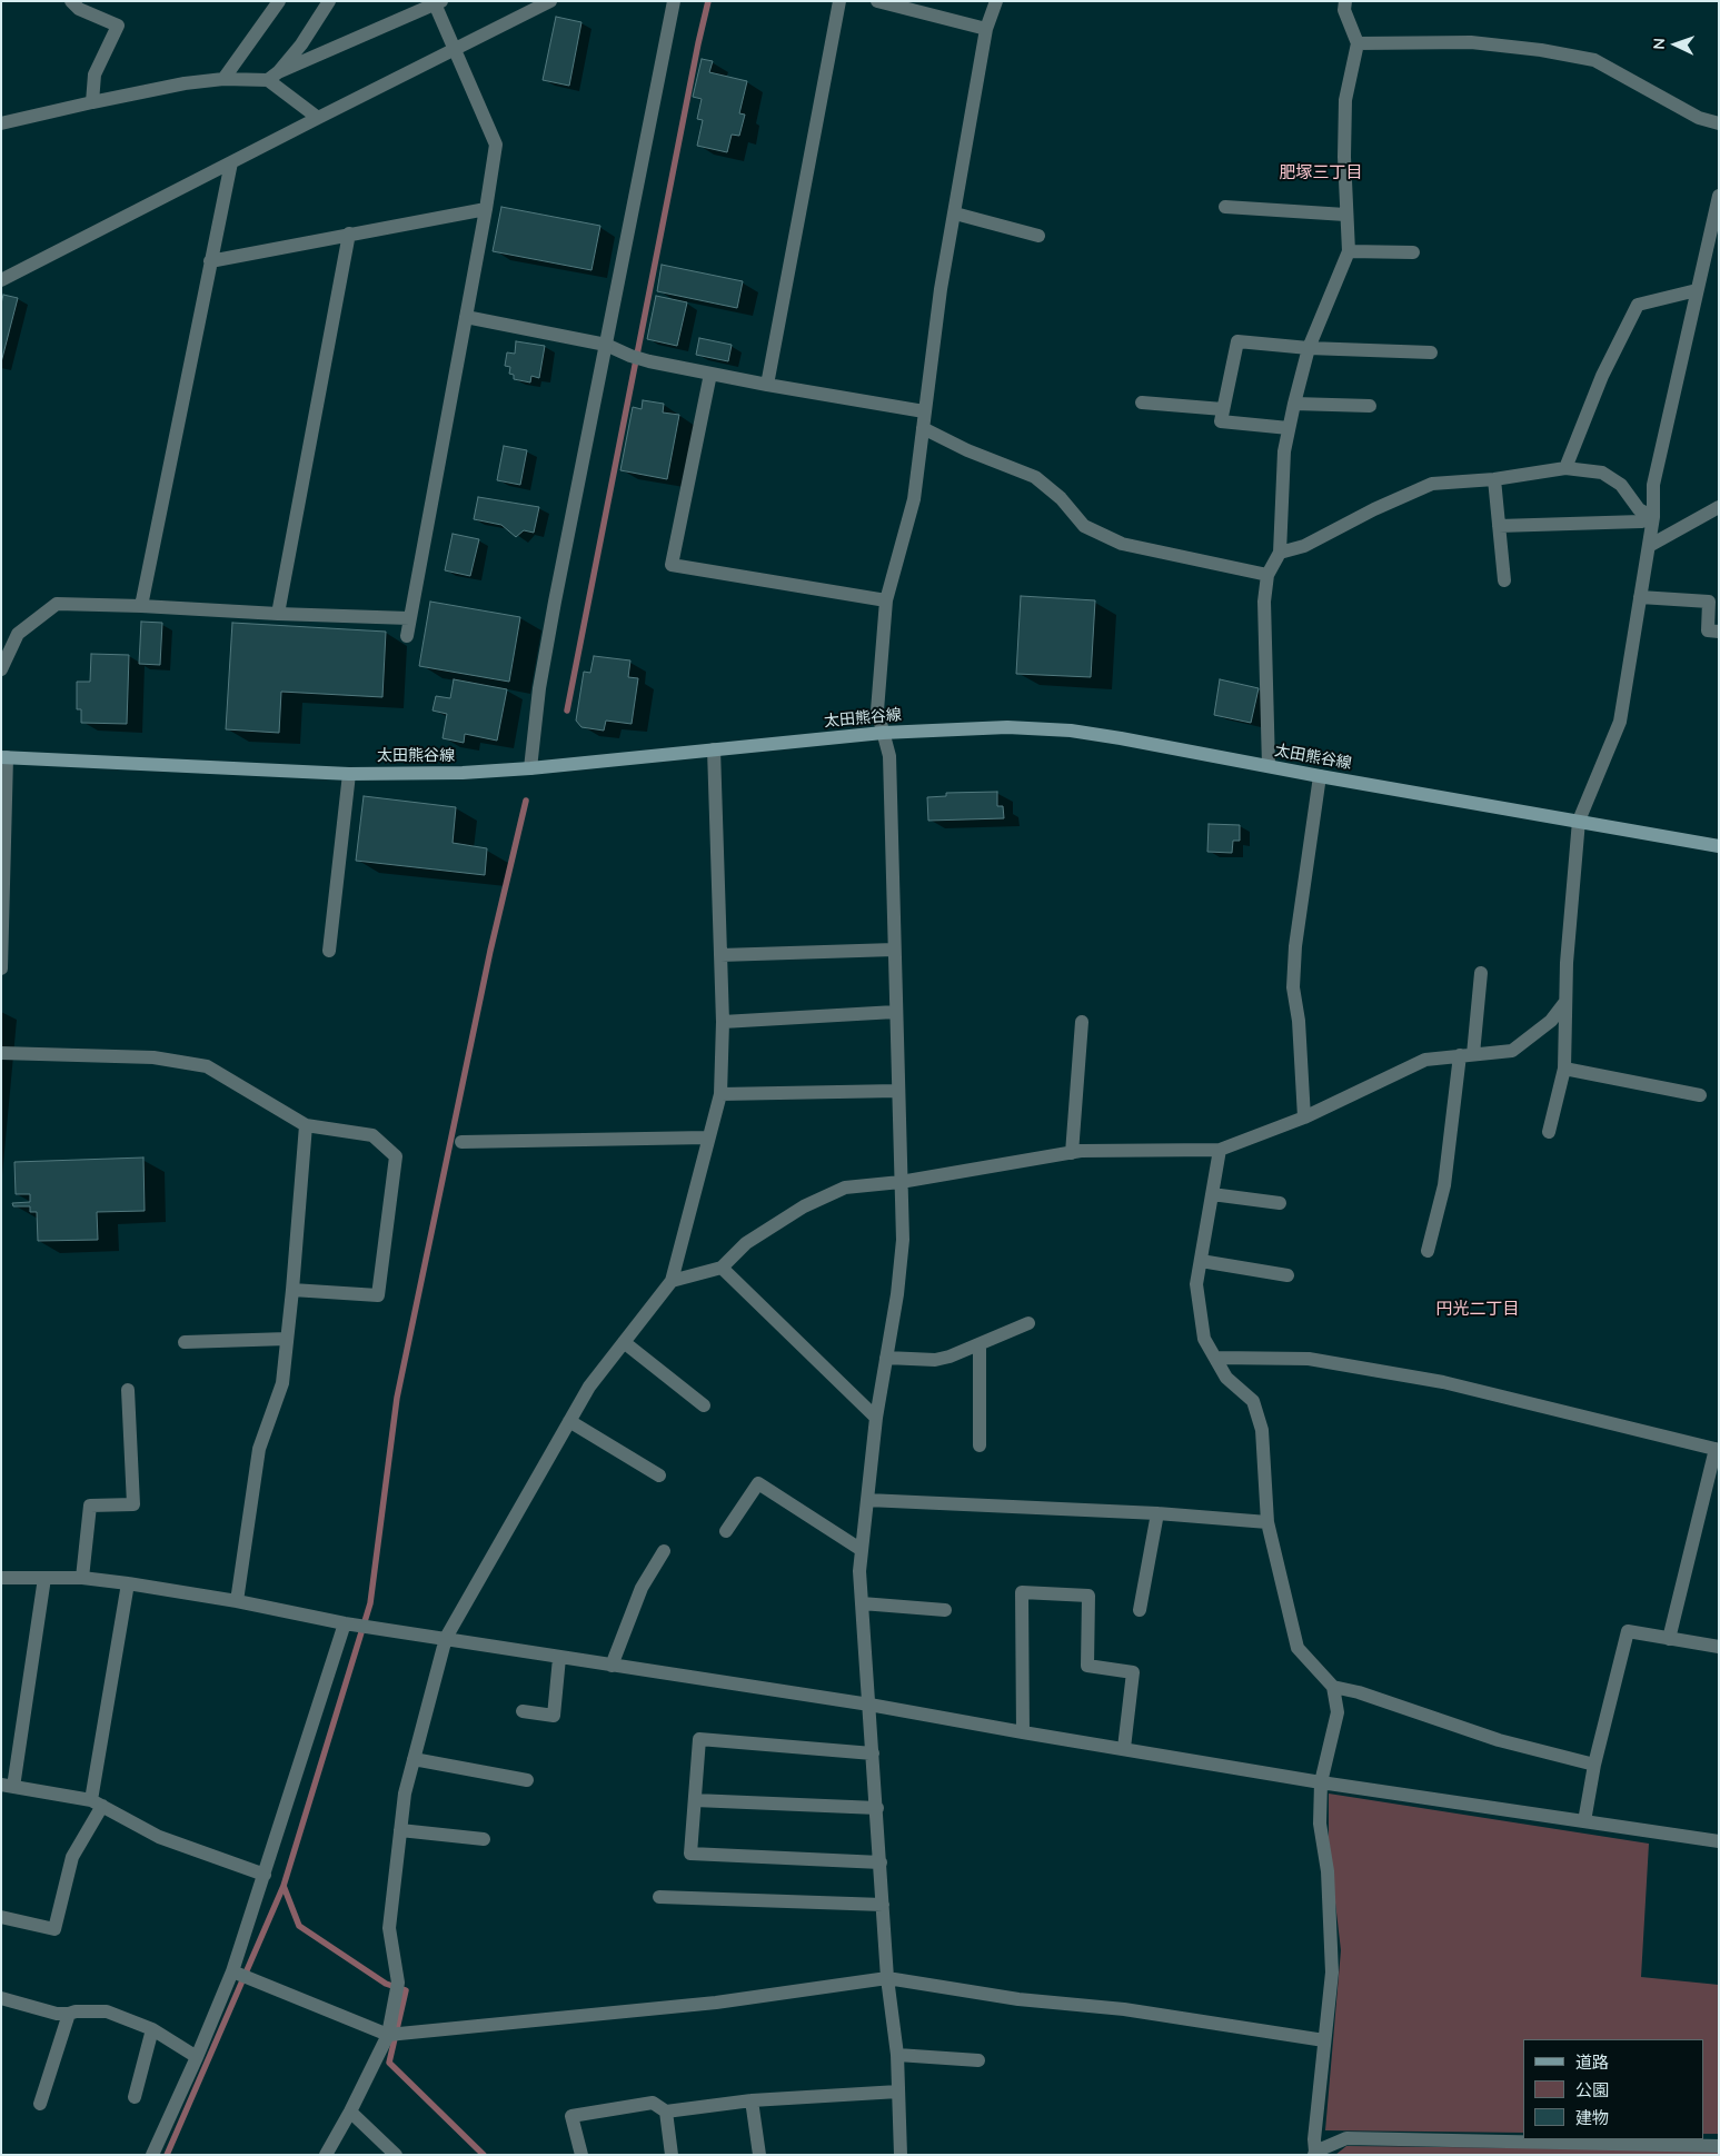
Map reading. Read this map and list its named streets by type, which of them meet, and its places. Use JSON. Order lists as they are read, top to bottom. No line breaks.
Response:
{"streets":{"main road":["太田熊谷線"]},"districts":["肥塚三丁目","円光二丁目"],"legend":["道路","公園","建物"],"north":"left"}
